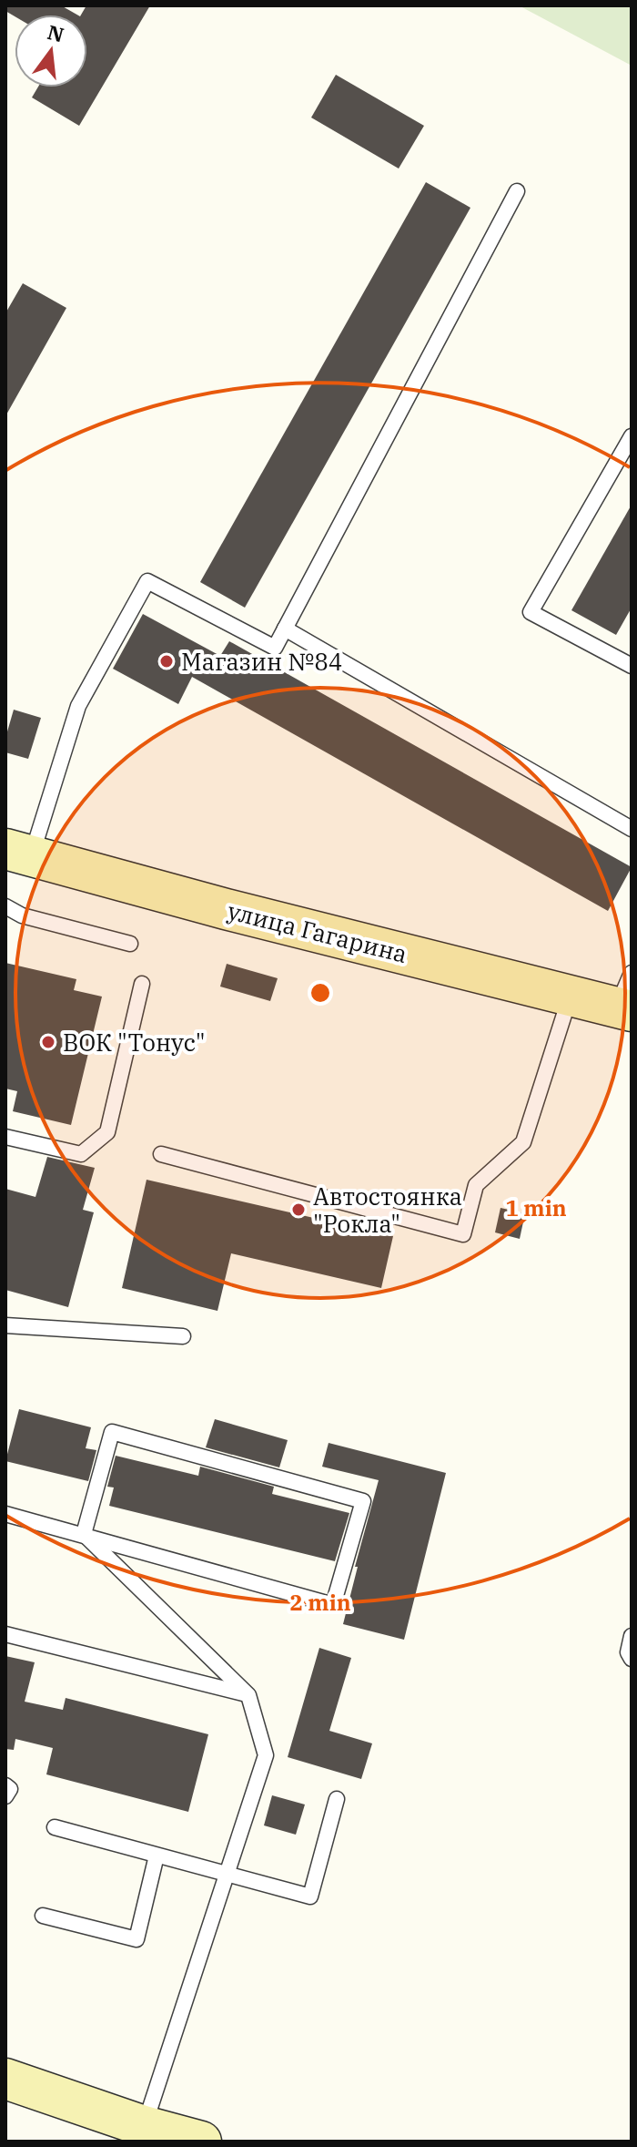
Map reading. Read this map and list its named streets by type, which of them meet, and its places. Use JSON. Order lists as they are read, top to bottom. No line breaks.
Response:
{"streets":{"street":["улица Гагарина"]},"places":["Магазин №84","ВОК \"Тонус\"","Автостоянка \"Рокла\""],"north":"top","rings":["1 min","2 min"]}
